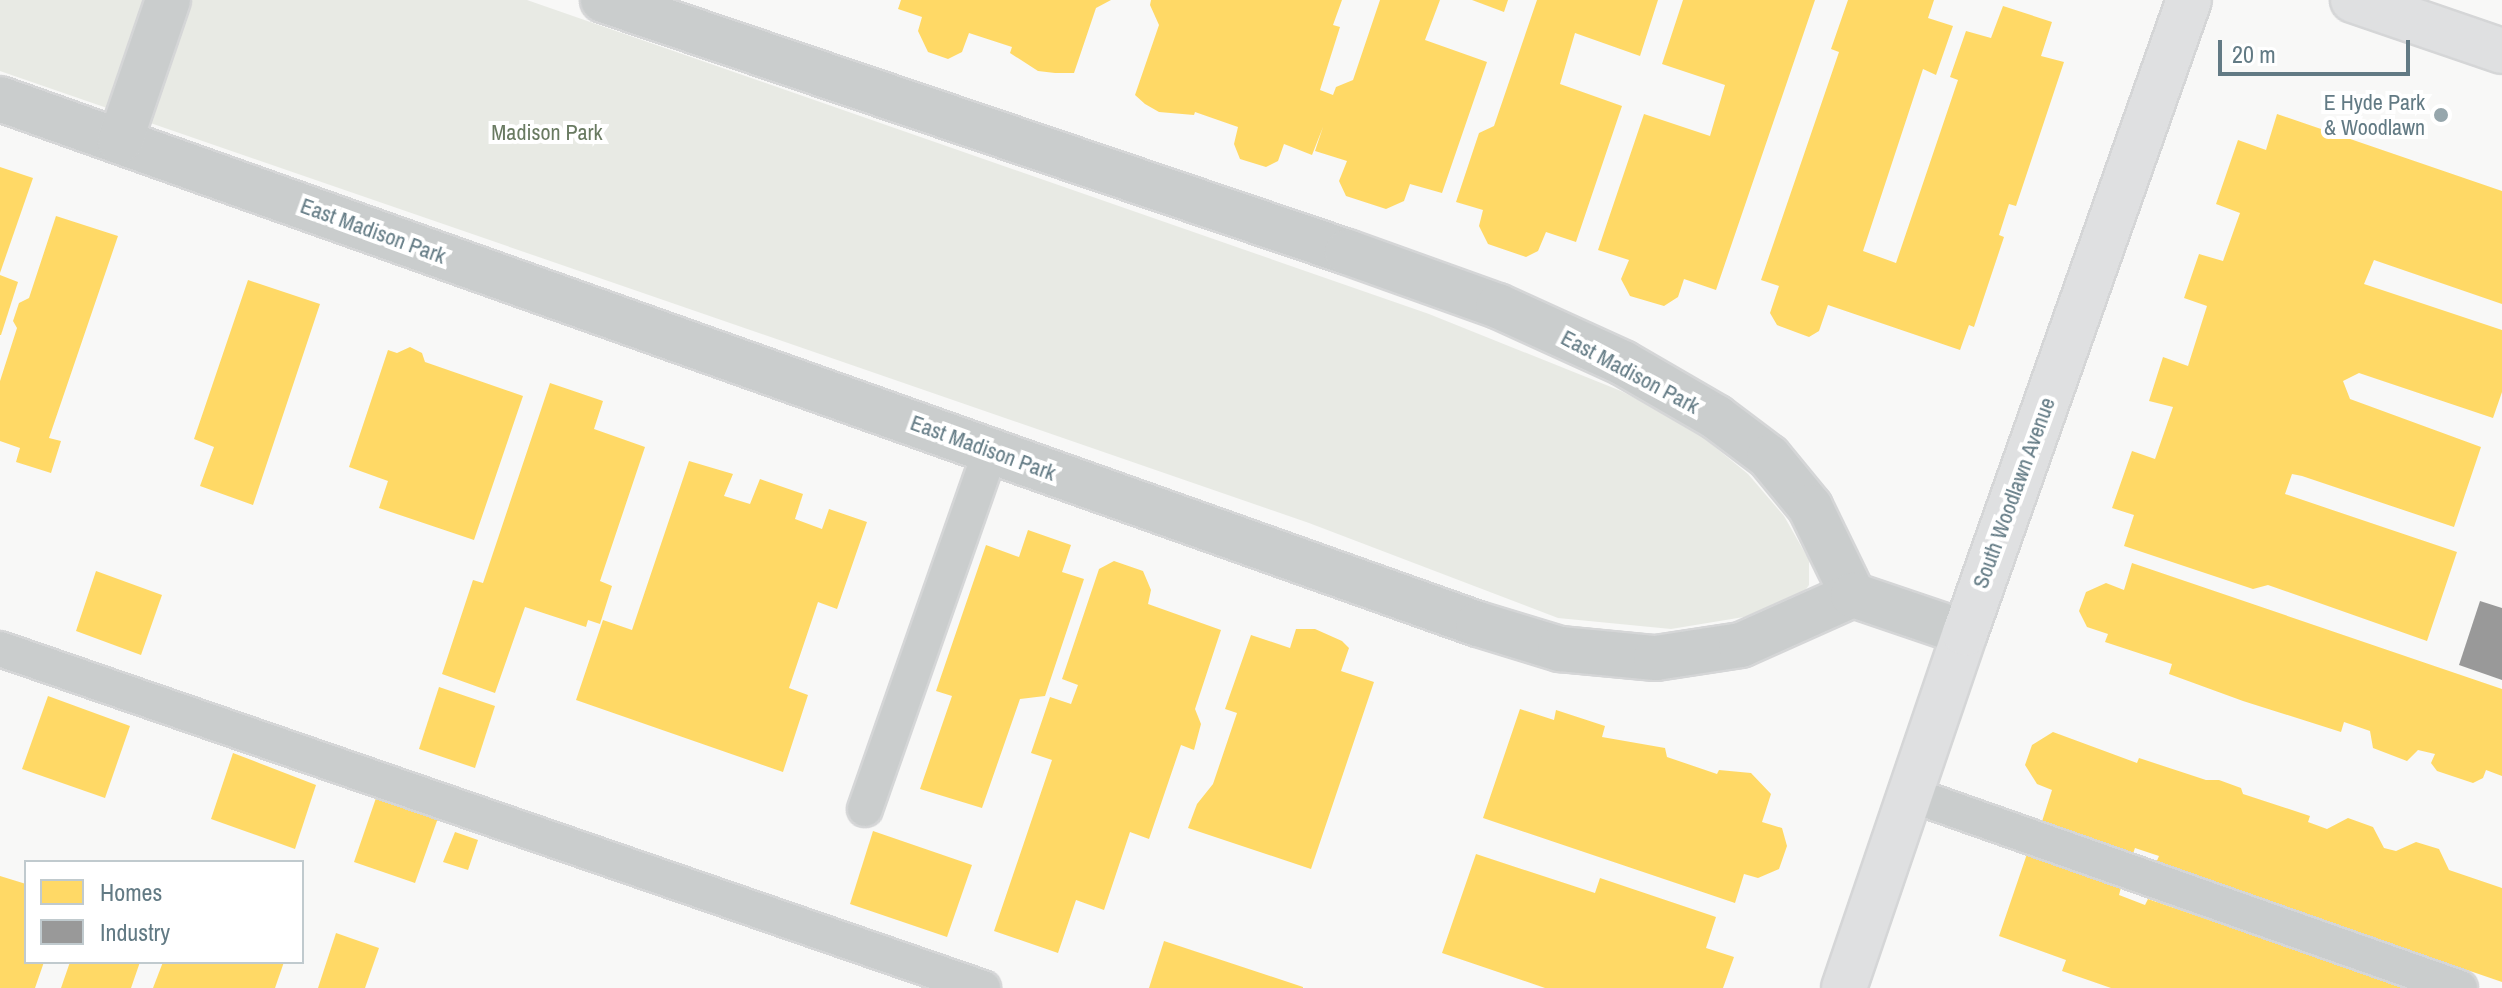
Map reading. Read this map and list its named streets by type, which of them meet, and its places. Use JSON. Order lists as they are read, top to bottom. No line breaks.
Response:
{"streets":{"street":["East Madison Park","South Woodlawn Avenue"]},"parks":["Madison Park"],"places":["E Hyde Park & Woodlawn"],"legend":["Homes","Industry"],"scale_bar":"20 m"}
